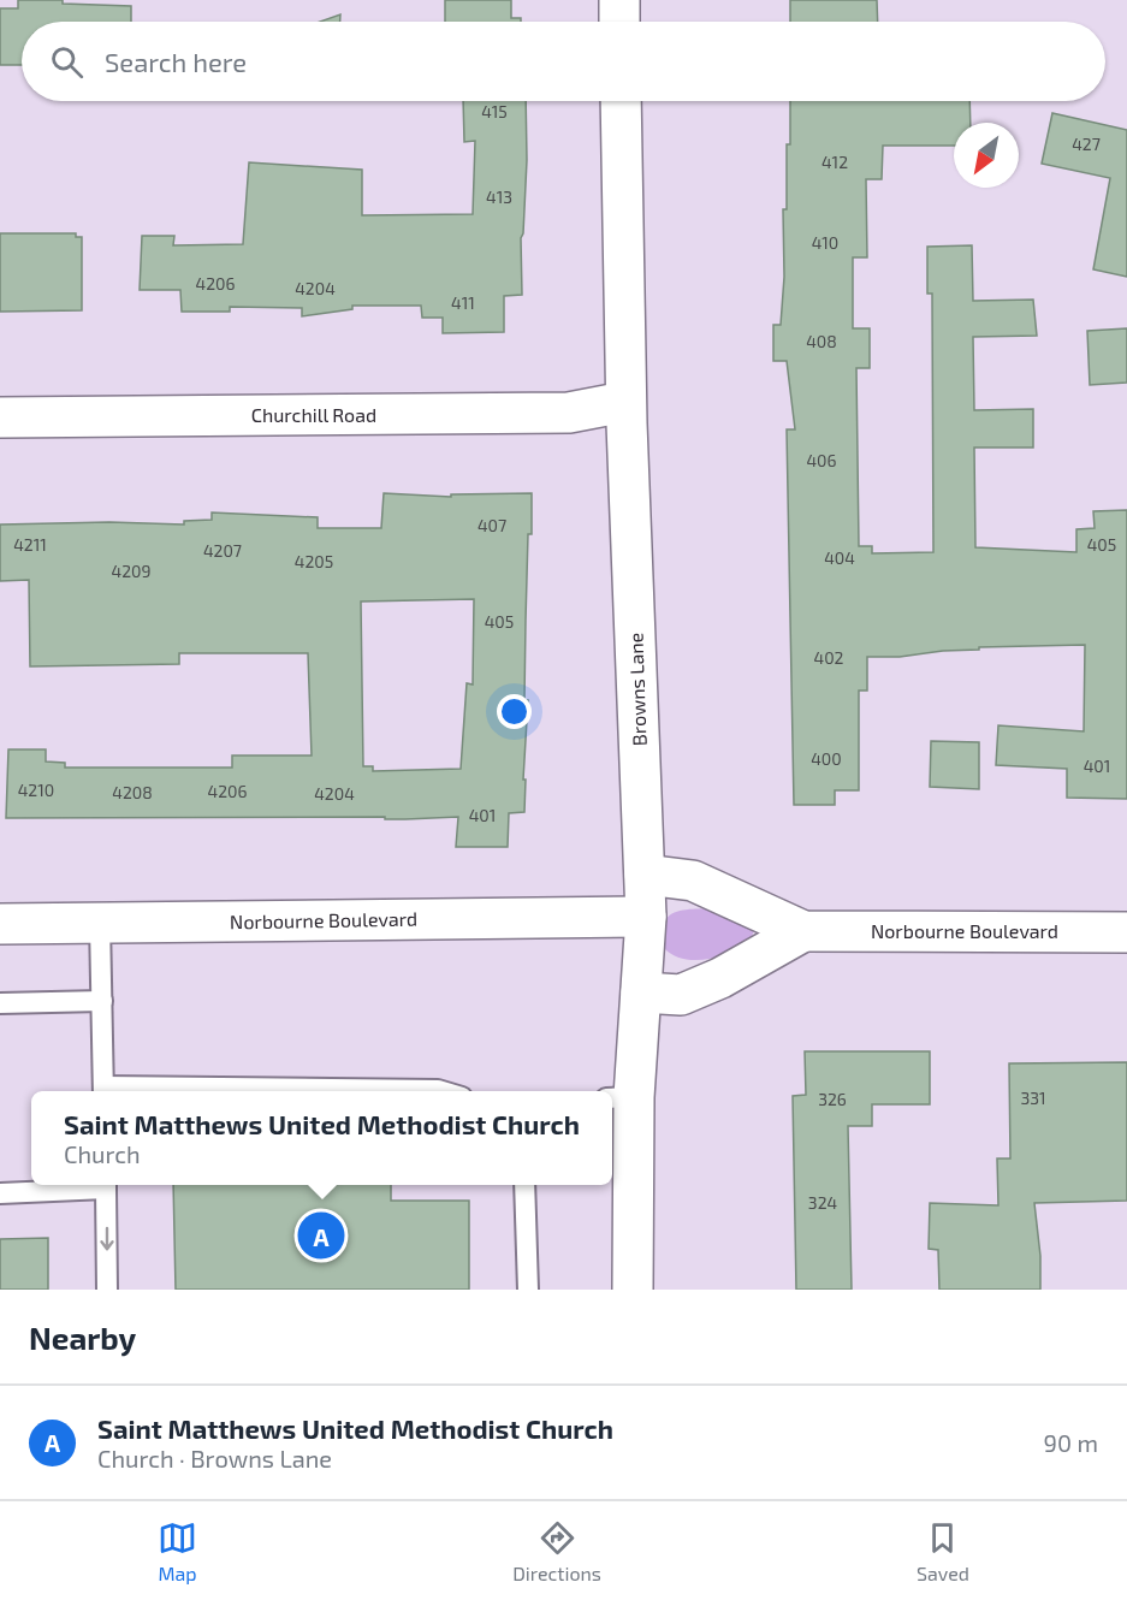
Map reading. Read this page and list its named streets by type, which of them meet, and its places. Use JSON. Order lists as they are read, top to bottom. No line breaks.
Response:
{"streets":{"street":["Churchill Road","Browns Lane","Norbourne Boulevard"]},"crossings":[["Churchill Road","Browns Lane"],["Browns Lane","Norbourne Boulevard"]],"house_numbers":["415","427","412","413","410","4206","4204","411","408","406","407","4211","405","4207","404","4205","4209","405","402","400","401","4210","4206","4208","4204","401","331","326","324"],"north":"bottom left","page":{"search":"Search here","popup":["Saint Matthews United Methodist Church","Church"],"pins":"A","heading":"Nearby","list":[{"mark":"A","name":"Saint Matthews United Methodist Church","note":"Church · Browns Lane","value":"90 m"}],"nav":["Map","Directions","Saved"]}}
